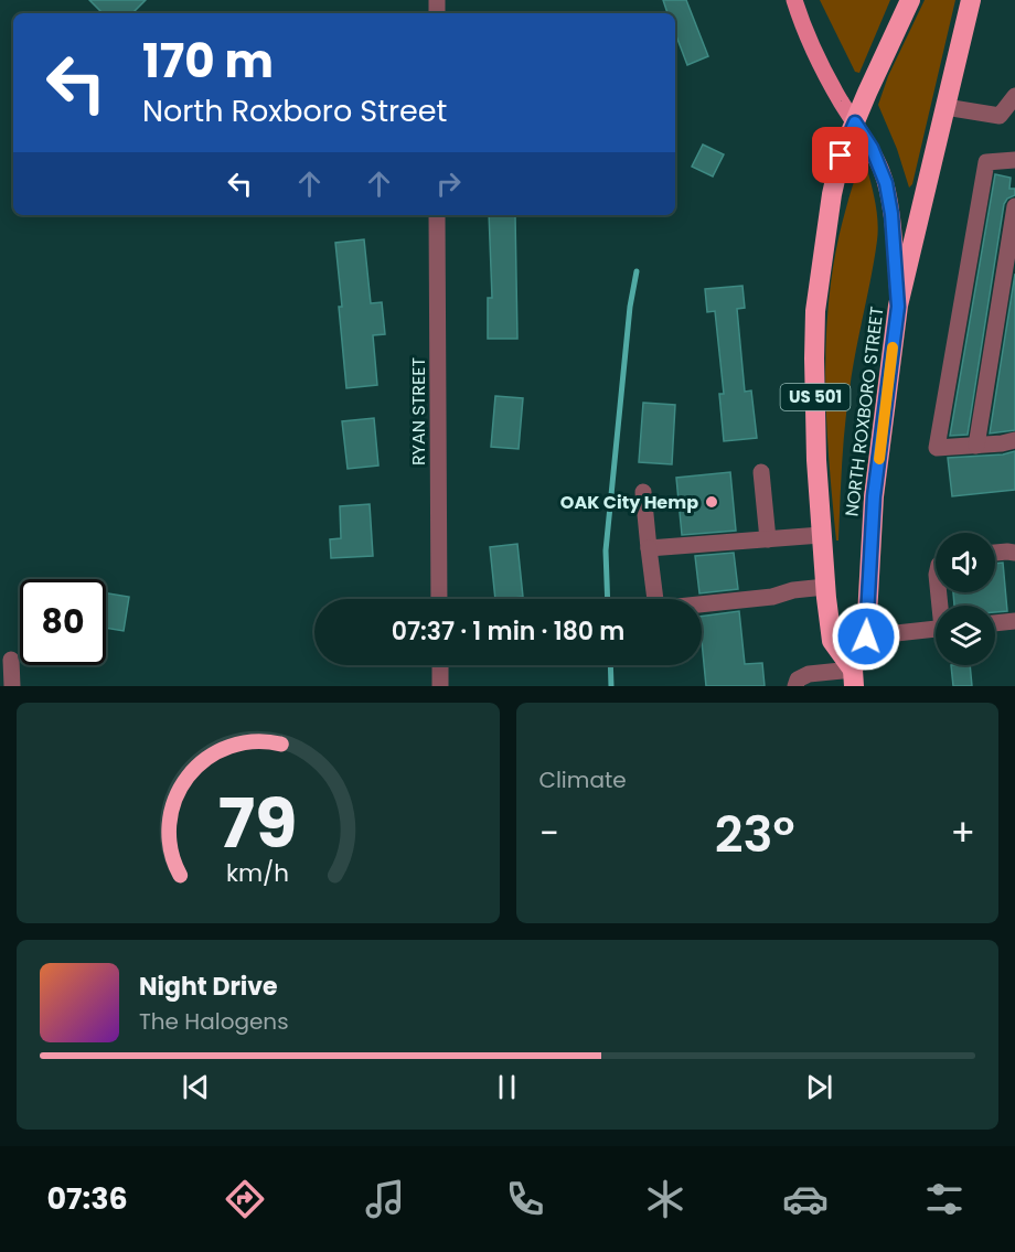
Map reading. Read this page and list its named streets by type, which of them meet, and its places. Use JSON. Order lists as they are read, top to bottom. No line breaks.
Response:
{"streets":{"highway":["US 501","NORTH ROXBORO STREET"],"street":["RYAN STREET"]},"crossings":[["US 501","NORTH ROXBORO STREET"]],"places":["OAK City Hemp"],"page":{"turn":["170 m","North Roxboro Street"],"limit":"80","trip":"07:37 · 1 min · 180 m","tile":"Climate","heat":["−","23°","+"],"song":["Night Drive","The Halogens"],"tabs":"07:36","gauge":["79","km/h"]}}
